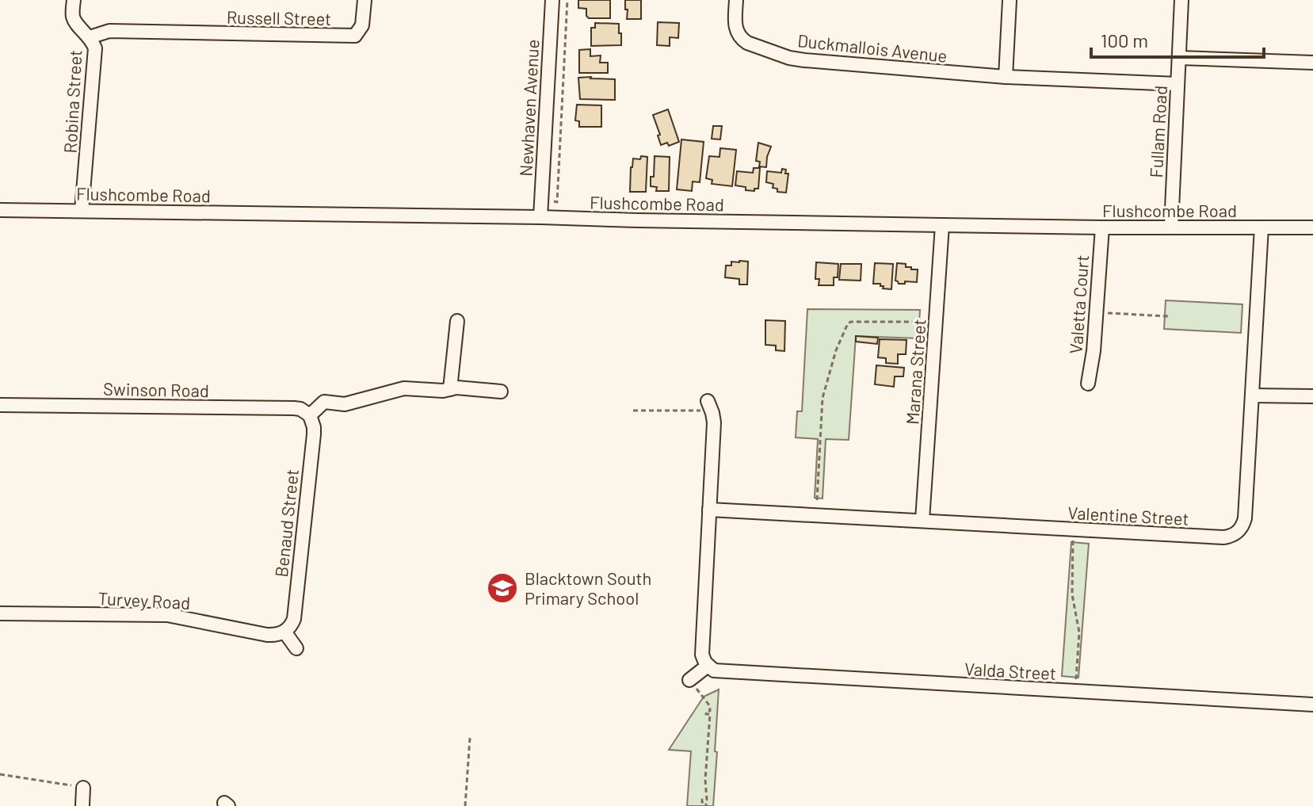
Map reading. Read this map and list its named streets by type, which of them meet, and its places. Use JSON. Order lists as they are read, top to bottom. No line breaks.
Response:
{"streets":{"street":["Russell Street","Duckmallois Avenue","Robina Street","Newhaven Avenue","Fullam Road","Flushcombe Road","Valetta Court","Marana Street","Swinson Road","Valentine Street","Benaud Street","Turvey Road","Valda Street"]},"crossings":[["Russell Street","Robina Street"],["Duckmallois Avenue","Fullam Road"],["Robina Street","Flushcombe Road"],["Newhaven Avenue","Flushcombe Road"],["Fullam Road","Flushcombe Road"],["Flushcombe Road","Valetta Court"],["Flushcombe Road","Marana Street"],["Flushcombe Road","Valentine Street"],["Marana Street","Valentine Street"],["Swinson Road","Benaud Street"],["Benaud Street","Turvey Road"]],"places":{"school or university":["Blacktown South Primary School"]},"scale_bar":"100 m"}
